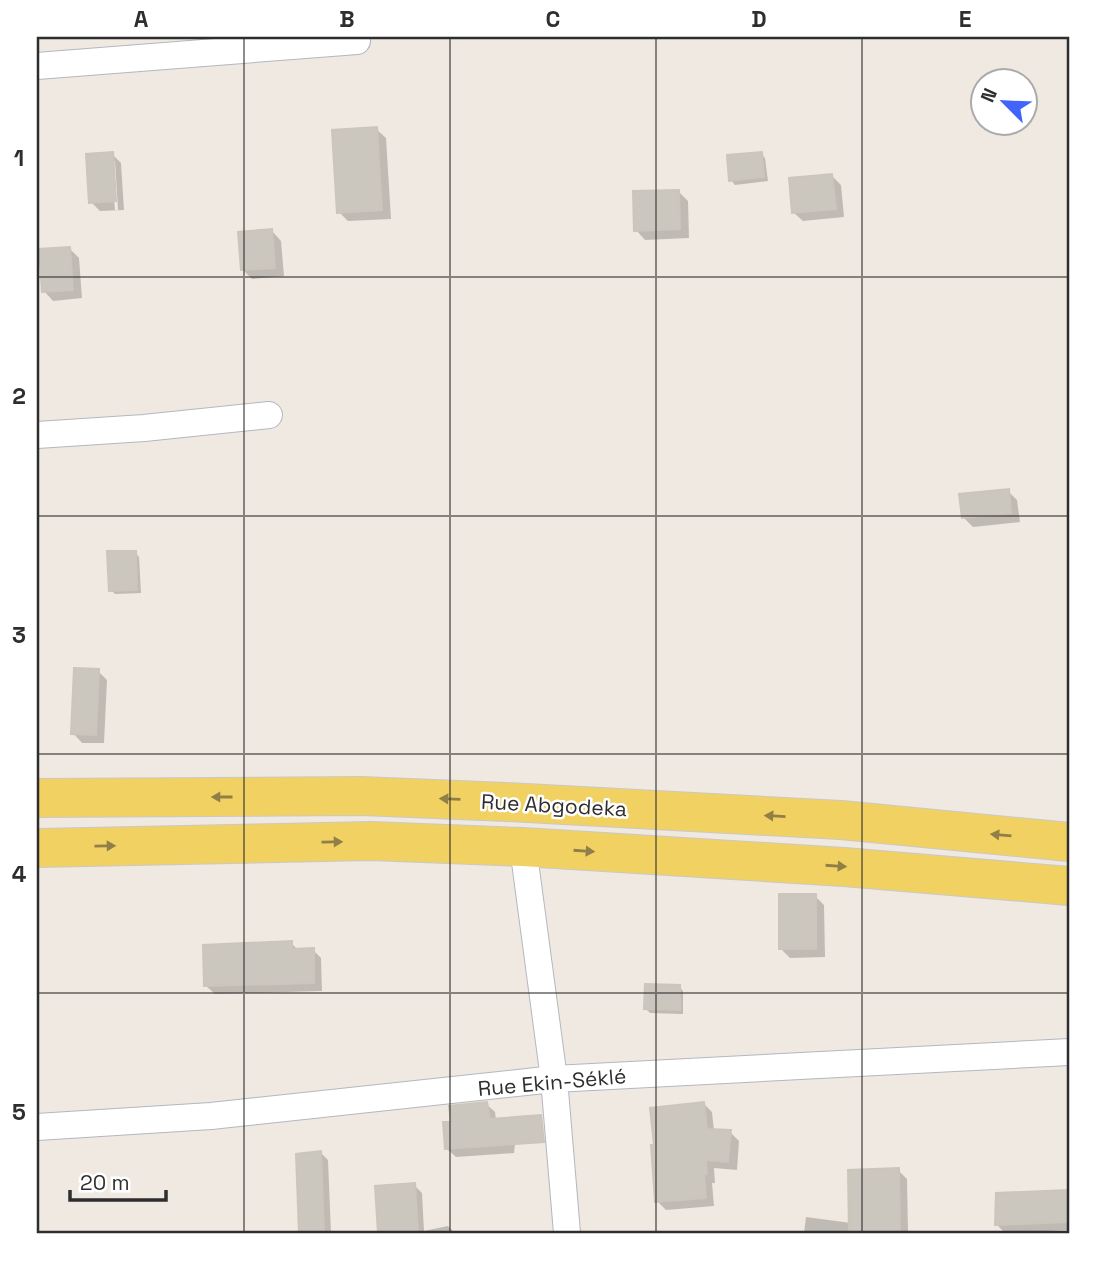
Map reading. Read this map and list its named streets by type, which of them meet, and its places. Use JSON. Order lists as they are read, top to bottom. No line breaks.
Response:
{"streets":{"main road":["Rue Abgodeka"],"street":["Rue Ekin-Séklé"]},"scale_bar":"20 m","north":"top left","grid":{"columns":["A","B","C","D","E"],"rows":["1","2","3","4","5"]}}
